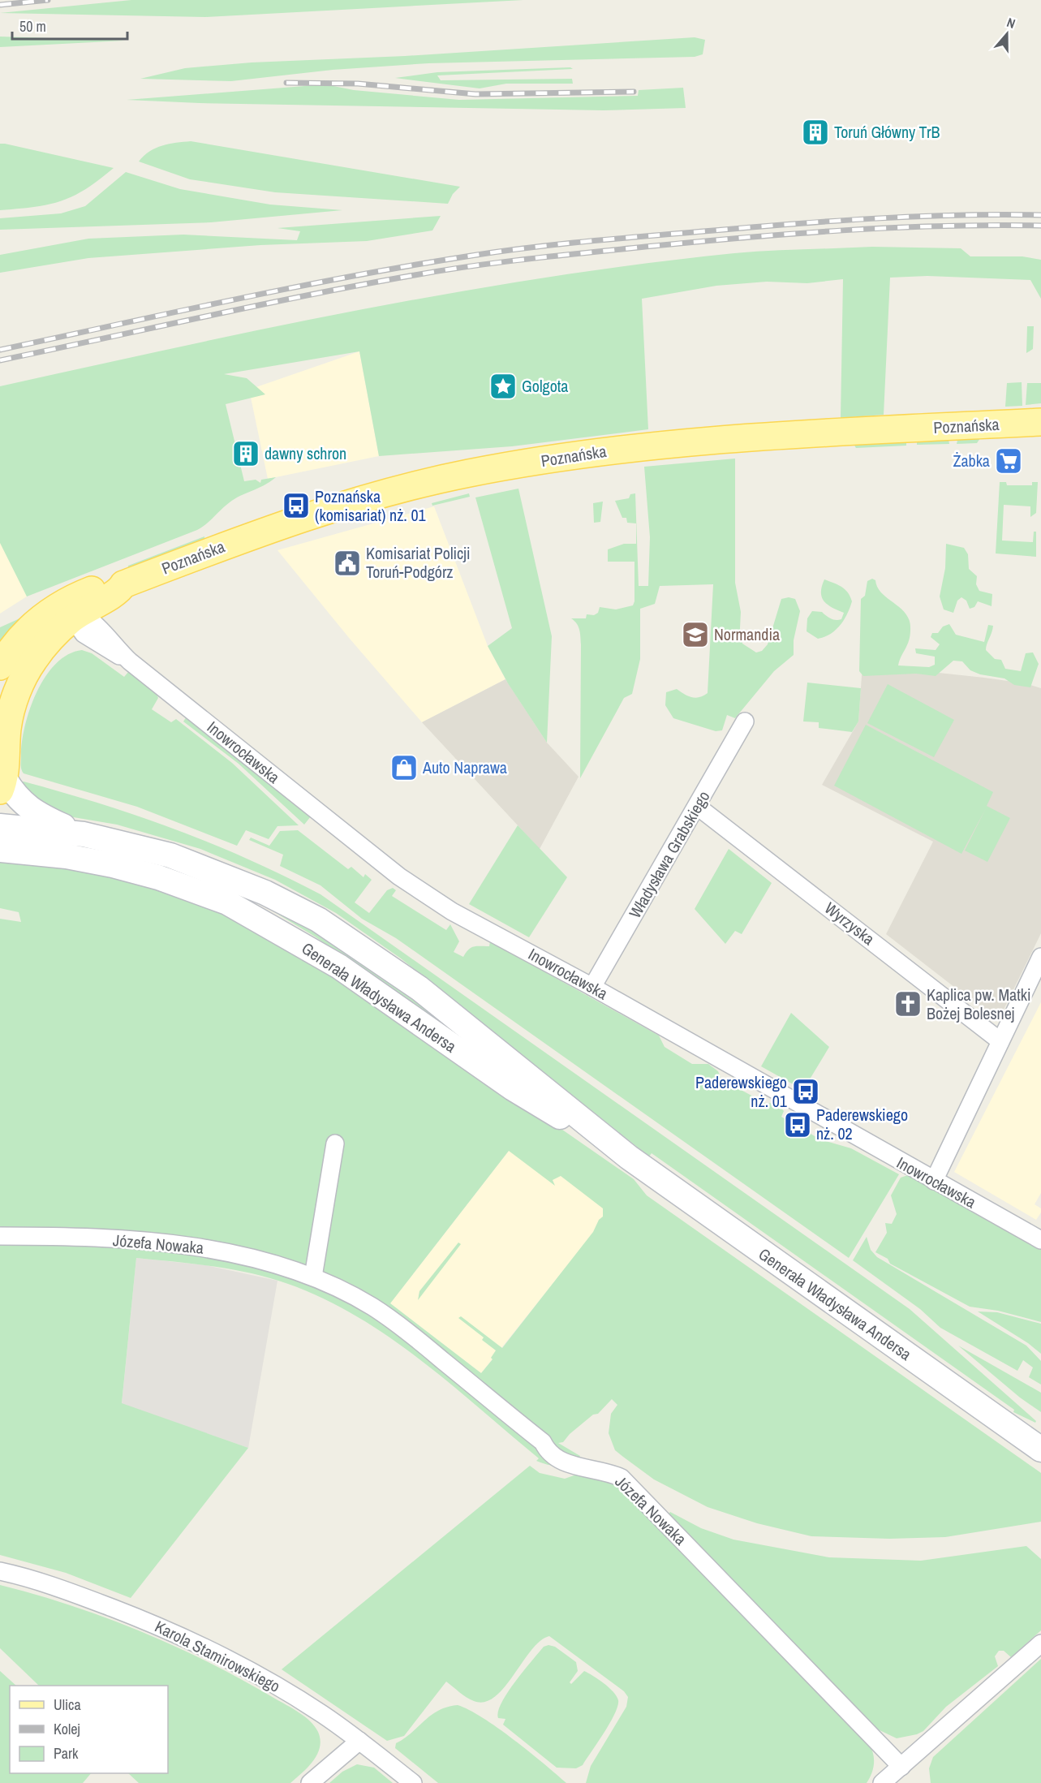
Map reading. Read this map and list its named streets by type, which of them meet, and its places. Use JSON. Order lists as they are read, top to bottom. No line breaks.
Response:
{"streets":{"main road":["Poznańska","Generała Władysława Andersa"],"street":["Inowrocławska","Władysława Grabskiego","Wyrzyska","Józefa Nowaka","Karola Stamirowskiego"]},"crossings":[["Poznańska","Generała Władysława Andersa"],["Inowrocławska","Władysława Grabskiego"],["Władysława Grabskiego","Wyrzyska"]],"places":{"building":["Toruń Główny TrB","dawny schron"],"place":["Golgota"],"supermarket":["Żabka"],"bus stop":["Poznańska (komisariat) nż. 01","Paderewskiego nż. 01","Paderewskiego nż. 02"],"public building":["Komisariat Policji Toruń-Podgórz"],"school or university":["Normandia"],"shop":["Auto Naprawa"],"church":["Kaplica pw. Matki Bożej Bolesnej"]},"legend":["Ulica","Kolej","Park"],"scale_bar":"50 m","north":"top"}
